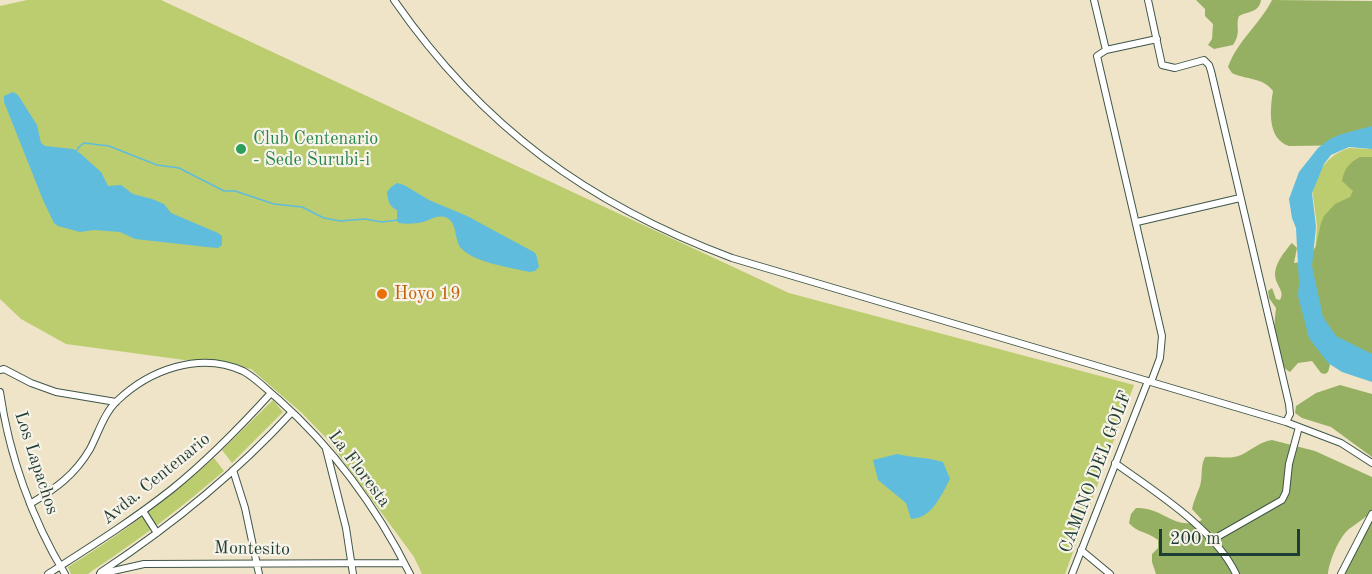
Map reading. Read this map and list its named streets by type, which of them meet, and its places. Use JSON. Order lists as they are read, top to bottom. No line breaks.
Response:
{"streets":{"street":["Los Lapachos","La Floresta","CAMINO DEL GOLF","Avda. Centenario","Montesito"]},"crossings":[["Los Lapachos","Avda. Centenario"],["La Floresta","Avda. Centenario"],["La Floresta","Montesito"]],"places":["Club Centenario - Sede Surubi-i","Hoyo 19"],"scale_bar":"200 m"}
